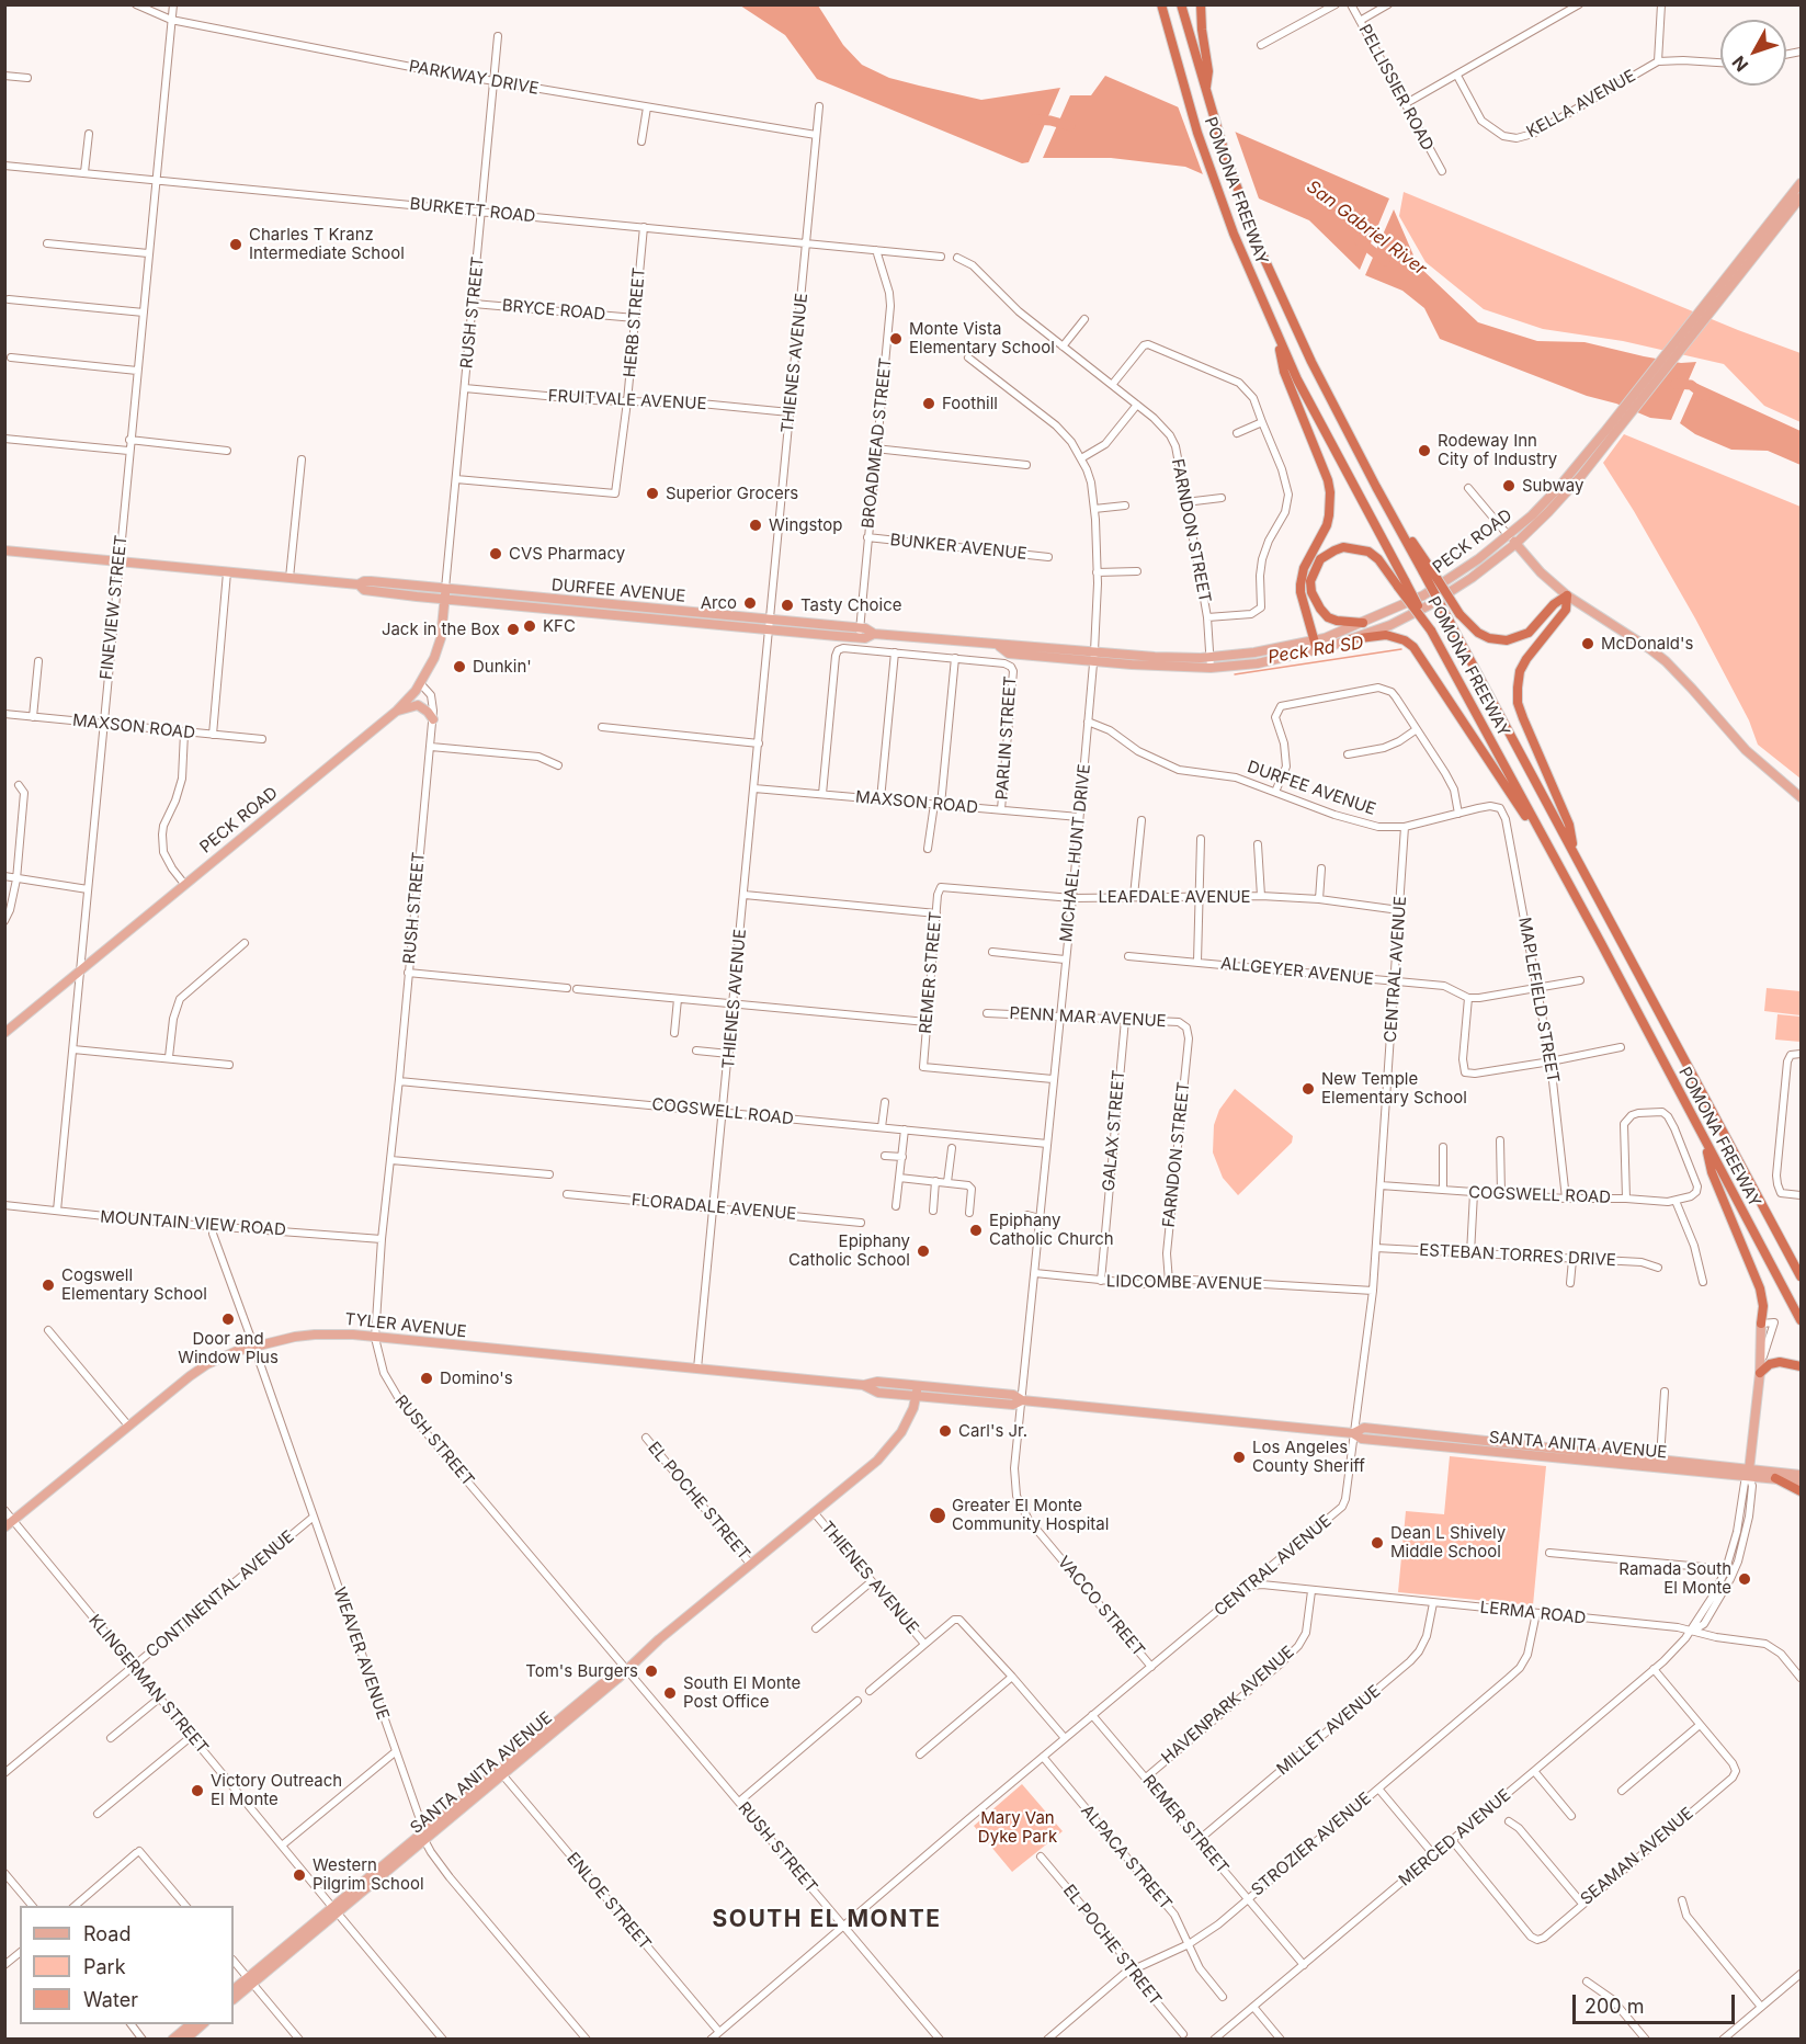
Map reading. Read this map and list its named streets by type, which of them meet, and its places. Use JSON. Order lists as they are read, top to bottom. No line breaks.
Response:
{"streets":{"highway":["POMONA FREEWAY"],"main road":["PECK ROAD","DURFEE AVENUE","TYLER AVENUE","SANTA ANITA AVENUE"],"street":["PARKWAY DRIVE","PELLISSIER ROAD","KELLA AVENUE","BURKETT ROAD","BRYCE ROAD","RUSH STREET","HERB STREET","THIENES AVENUE","FRUITVALE AVENUE","BROADMEAD STREET","FARNDON STREET","BUNKER AVENUE","FINEVIEW STREET","MAXSON ROAD","PARLIN STREET","MICHAEL HUNT DRIVE","LEAFDALE AVENUE","CENTRAL AVENUE","ALLGEYER AVENUE","REMER STREET","MAPLEFIELD STREET","PENN MAR AVENUE","COGSWELL ROAD","GALAX STREET","FLORADALE AVENUE","MOUNTAIN VIEW ROAD","ESTEBAN TORRES DRIVE","LIDCOMBE AVENUE","EL POCHE STREET","CONTINENTAL AVENUE","VACCO STREET","LERMA ROAD","WEAVER AVENUE","KLINGERMAN STREET","HAVENPARK AVENUE","MILLET AVENUE","MERCED AVENUE","STROZIER AVENUE","SEAMAN AVENUE","ALPACA STREET","ENLOE STREET"]},"crossings":[["PARKWAY DRIVE","RUSH STREET"],["PARKWAY DRIVE","THIENES AVENUE"],["PARKWAY DRIVE","FINEVIEW STREET"],["BURKETT ROAD","RUSH STREET"],["BURKETT ROAD","HERB STREET"],["BURKETT ROAD","THIENES AVENUE"],["BURKETT ROAD","BROADMEAD STREET"],["BURKETT ROAD","FINEVIEW STREET"],["BRYCE ROAD","RUSH STREET"],["BRYCE ROAD","HERB STREET"],["RUSH STREET","HERB STREET"],["RUSH STREET","FRUITVALE AVENUE"],["RUSH STREET","PECK ROAD"],["RUSH STREET","DURFEE AVENUE"],["RUSH STREET","CENTRAL AVENUE"],["RUSH STREET","COGSWELL ROAD"],["RUSH STREET","MOUNTAIN VIEW ROAD"],["RUSH STREET","TYLER AVENUE"],["RUSH STREET","SANTA ANITA AVENUE"],["HERB STREET","FRUITVALE AVENUE"],["THIENES AVENUE","FRUITVALE AVENUE"],["THIENES AVENUE","DURFEE AVENUE"],["THIENES AVENUE","MAXSON ROAD"],["THIENES AVENUE","COGSWELL ROAD"],["THIENES AVENUE","FLORADALE AVENUE"],["THIENES AVENUE","TYLER AVENUE"],["THIENES AVENUE","SANTA ANITA AVENUE"],["BROADMEAD STREET","BUNKER AVENUE"],["BROADMEAD STREET","DURFEE AVENUE"],["FARNDON STREET","PECK ROAD"],["FARNDON STREET","PENN MAR AVENUE"],["FARNDON STREET","LIDCOMBE AVENUE"],["PECK ROAD","DURFEE AVENUE"],["PECK ROAD","FINEVIEW STREET"],["PECK ROAD","MICHAEL HUNT DRIVE"],["DURFEE AVENUE","FINEVIEW STREET"],["DURFEE AVENUE","MICHAEL HUNT DRIVE"],["DURFEE AVENUE","CENTRAL AVENUE"],["DURFEE AVENUE","MAPLEFIELD STREET"],["FINEVIEW STREET","MAXSON ROAD"],["FINEVIEW STREET","MOUNTAIN VIEW ROAD"],["MAXSON ROAD","PARLIN STREET"],["MAXSON ROAD","MICHAEL HUNT DRIVE"],["MICHAEL HUNT DRIVE","LEAFDALE AVENUE"],["MICHAEL HUNT DRIVE","REMER STREET"],["MICHAEL HUNT DRIVE","PENN MAR AVENUE"],["MICHAEL HUNT DRIVE","COGSWELL ROAD"],["MICHAEL HUNT DRIVE","LIDCOMBE AVENUE"],["MICHAEL HUNT DRIVE","SANTA ANITA AVENUE"],["MICHAEL HUNT DRIVE","VACCO STREET"],["LEAFDALE AVENUE","CENTRAL AVENUE"],["LEAFDALE AVENUE","REMER STREET"],["CENTRAL AVENUE","ALLGEYER AVENUE"],["CENTRAL AVENUE","REMER STREET"],["CENTRAL AVENUE","COGSWELL ROAD"],["CENTRAL AVENUE","ESTEBAN TORRES DRIVE"],["CENTRAL AVENUE","LIDCOMBE AVENUE"],["CENTRAL AVENUE","SANTA ANITA AVENUE"],["CENTRAL AVENUE","VACCO STREET"],["CENTRAL AVENUE","LERMA ROAD"],["CENTRAL AVENUE","ALPACA STREET"],["CENTRAL AVENUE","ENLOE STREET"],["ALLGEYER AVENUE","MAPLEFIELD STREET"],["REMER STREET","HAVENPARK AVENUE"],["REMER STREET","MILLET AVENUE"],["REMER STREET","MERCED AVENUE"],["REMER STREET","STROZIER AVENUE"],["MAPLEFIELD STREET","COGSWELL ROAD"],["PENN MAR AVENUE","GALAX STREET"],["GALAX STREET","LIDCOMBE AVENUE"],["MOUNTAIN VIEW ROAD","WEAVER AVENUE"],["TYLER AVENUE","SANTA ANITA AVENUE"],["TYLER AVENUE","WEAVER AVENUE"],["TYLER AVENUE","KLINGERMAN STREET"],["SANTA ANITA AVENUE","EL POCHE STREET"],["SANTA ANITA AVENUE","VACCO STREET"],["SANTA ANITA AVENUE","WEAVER AVENUE"],["SANTA ANITA AVENUE","KLINGERMAN STREET"],["SANTA ANITA AVENUE","MERCED AVENUE"],["SANTA ANITA AVENUE","ENLOE STREET"],["EL POCHE STREET","STROZIER AVENUE"],["CONTINENTAL AVENUE","WEAVER AVENUE"],["CONTINENTAL AVENUE","KLINGERMAN STREET"],["LERMA ROAD","HAVENPARK AVENUE"],["LERMA ROAD","MILLET AVENUE"],["LERMA ROAD","MERCED AVENUE"],["LERMA ROAD","STROZIER AVENUE"],["MERCED AVENUE","SEAMAN AVENUE"],["STROZIER AVENUE","ALPACA STREET"]],"districts":["SOUTH EL MONTE"],"water":["San Gabriel River","Peck Rd SD"],"parks":["Mary Van Dyke Park"],"places":["Charles T Kranz Intermediate School","Monte Vista Elementary School","Foothill","Rodeway Inn City of Industry","Subway","Superior Grocers","Wingstop","CVS Pharmacy","Arco","Tasty Choice","KFC","Jack in the Box","McDonald's","Dunkin'","New Temple Elementary School","Epiphany Catholic Church","Epiphany Catholic School","Cogswell Elementary School","Door and Window Plus","Domino's","Carl's Jr.","Los Angeles County Sheriff","Greater El Monte Community Hospital","Dean L Shively Middle School","Ramada South El Monte","Tom's Burgers","South El Monte Post Office","Victory Outreach El Monte","Western Pilgrim School"],"legend":["Road","Park","Water"],"scale_bar":"200 m","north":"bottom left"}
